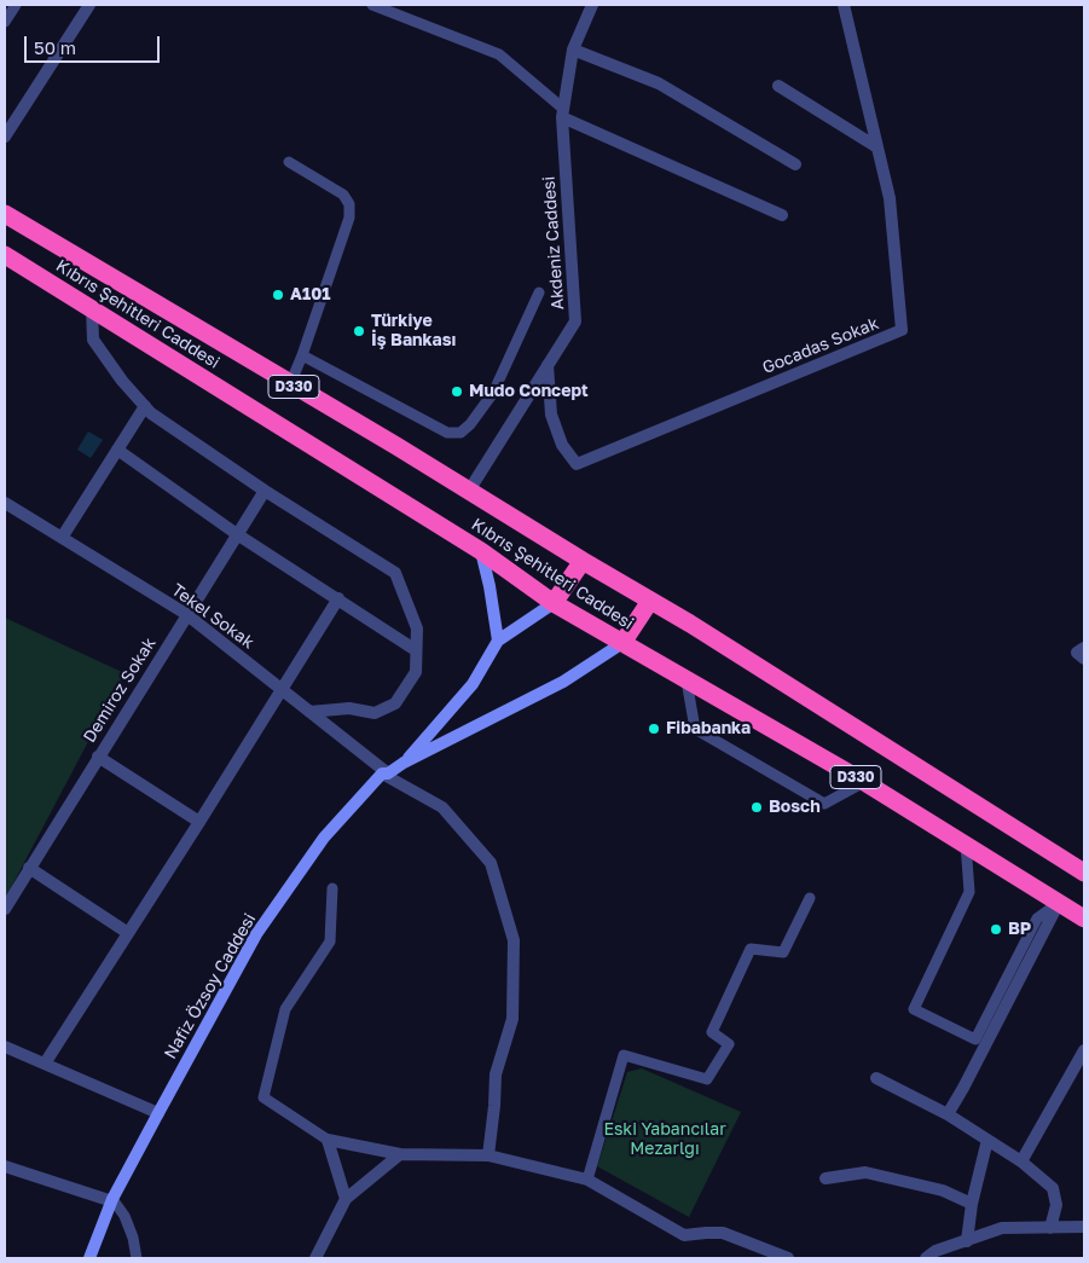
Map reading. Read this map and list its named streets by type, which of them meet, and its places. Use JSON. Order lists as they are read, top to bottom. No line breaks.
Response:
{"streets":{"highway":["Kıbrıs Şehitleri Caddesi","D330"],"main road":["Nafiz Özsoy Caddesi"],"street":["Akdeniz Caddesi","Gocadas Sokak","Tekel Sokak","Demiroz Sokak"]},"crossings":[["Akdeniz Caddesi","Kıbrıs Şehitleri Caddesi"],["Akdeniz Caddesi","Gocadas Sokak"],["Kıbrıs Şehitleri Caddesi","Nafiz Özsoy Caddesi"],["Tekel Sokak","Demiroz Sokak"],["Tekel Sokak","Nafiz Özsoy Caddesi"]],"parks":["Eski Yabancılar Mezarlğı"],"places":["A101","Türkiye İş Bankası","Mudo Concept","Fibabanka","Bosch","BP"],"scale_bar":"50 m"}
